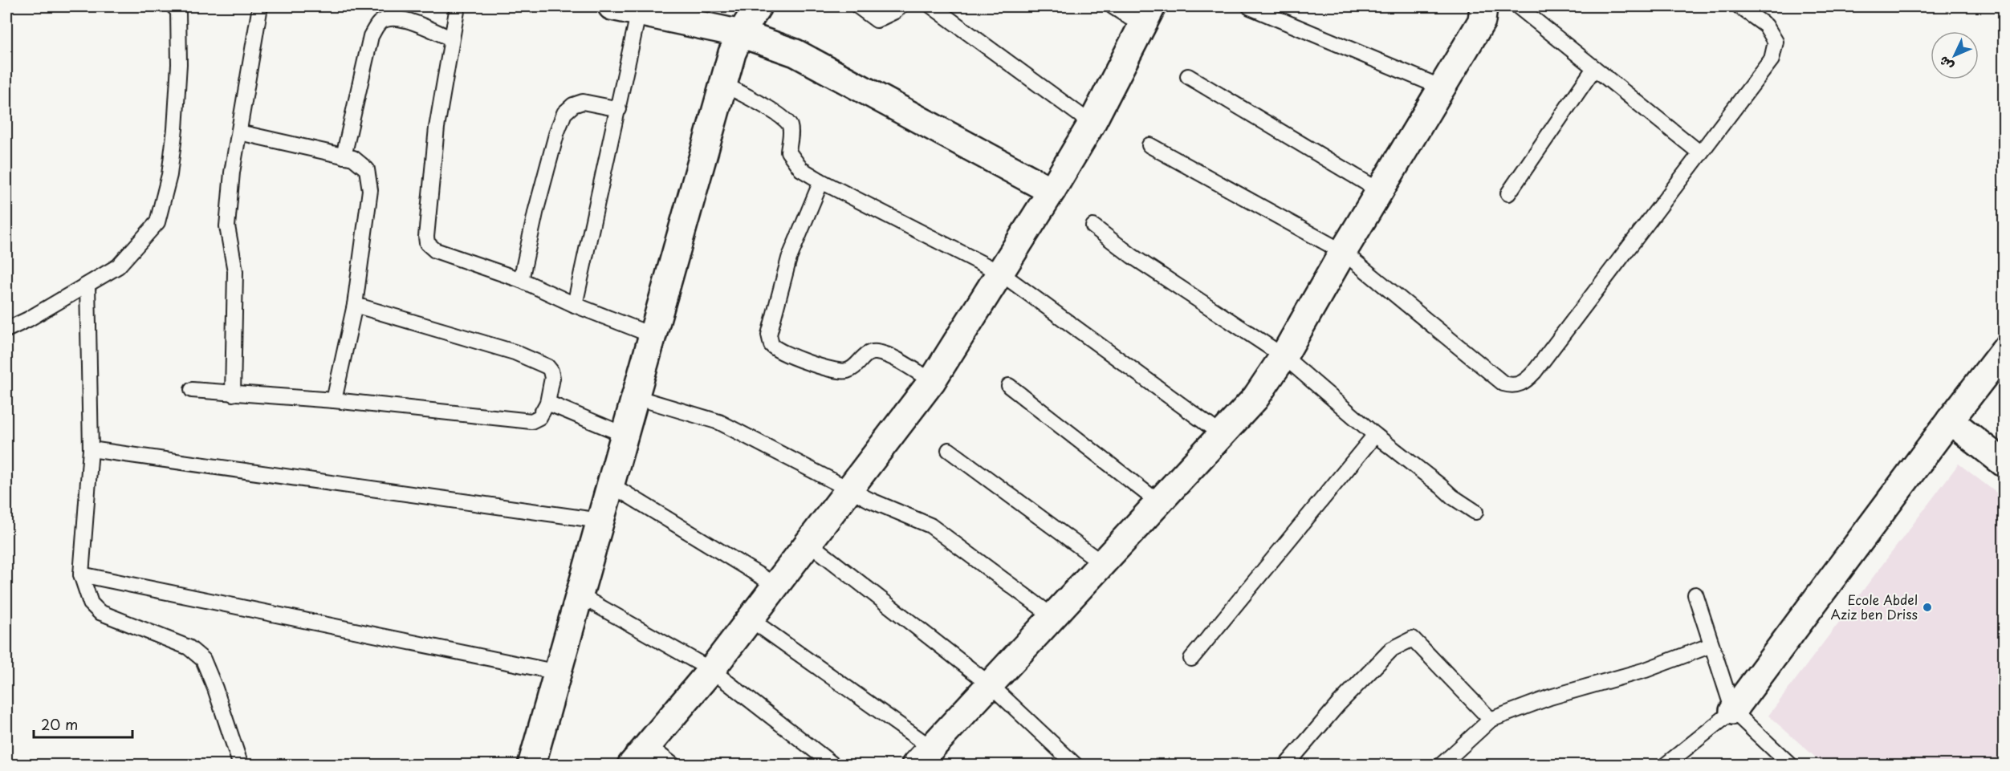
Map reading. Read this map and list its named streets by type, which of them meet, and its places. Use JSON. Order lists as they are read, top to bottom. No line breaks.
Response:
{"places":["Ecole Abdel Aziz ben Driss"],"scale_bar":"20 m","north":"bottom left"}
